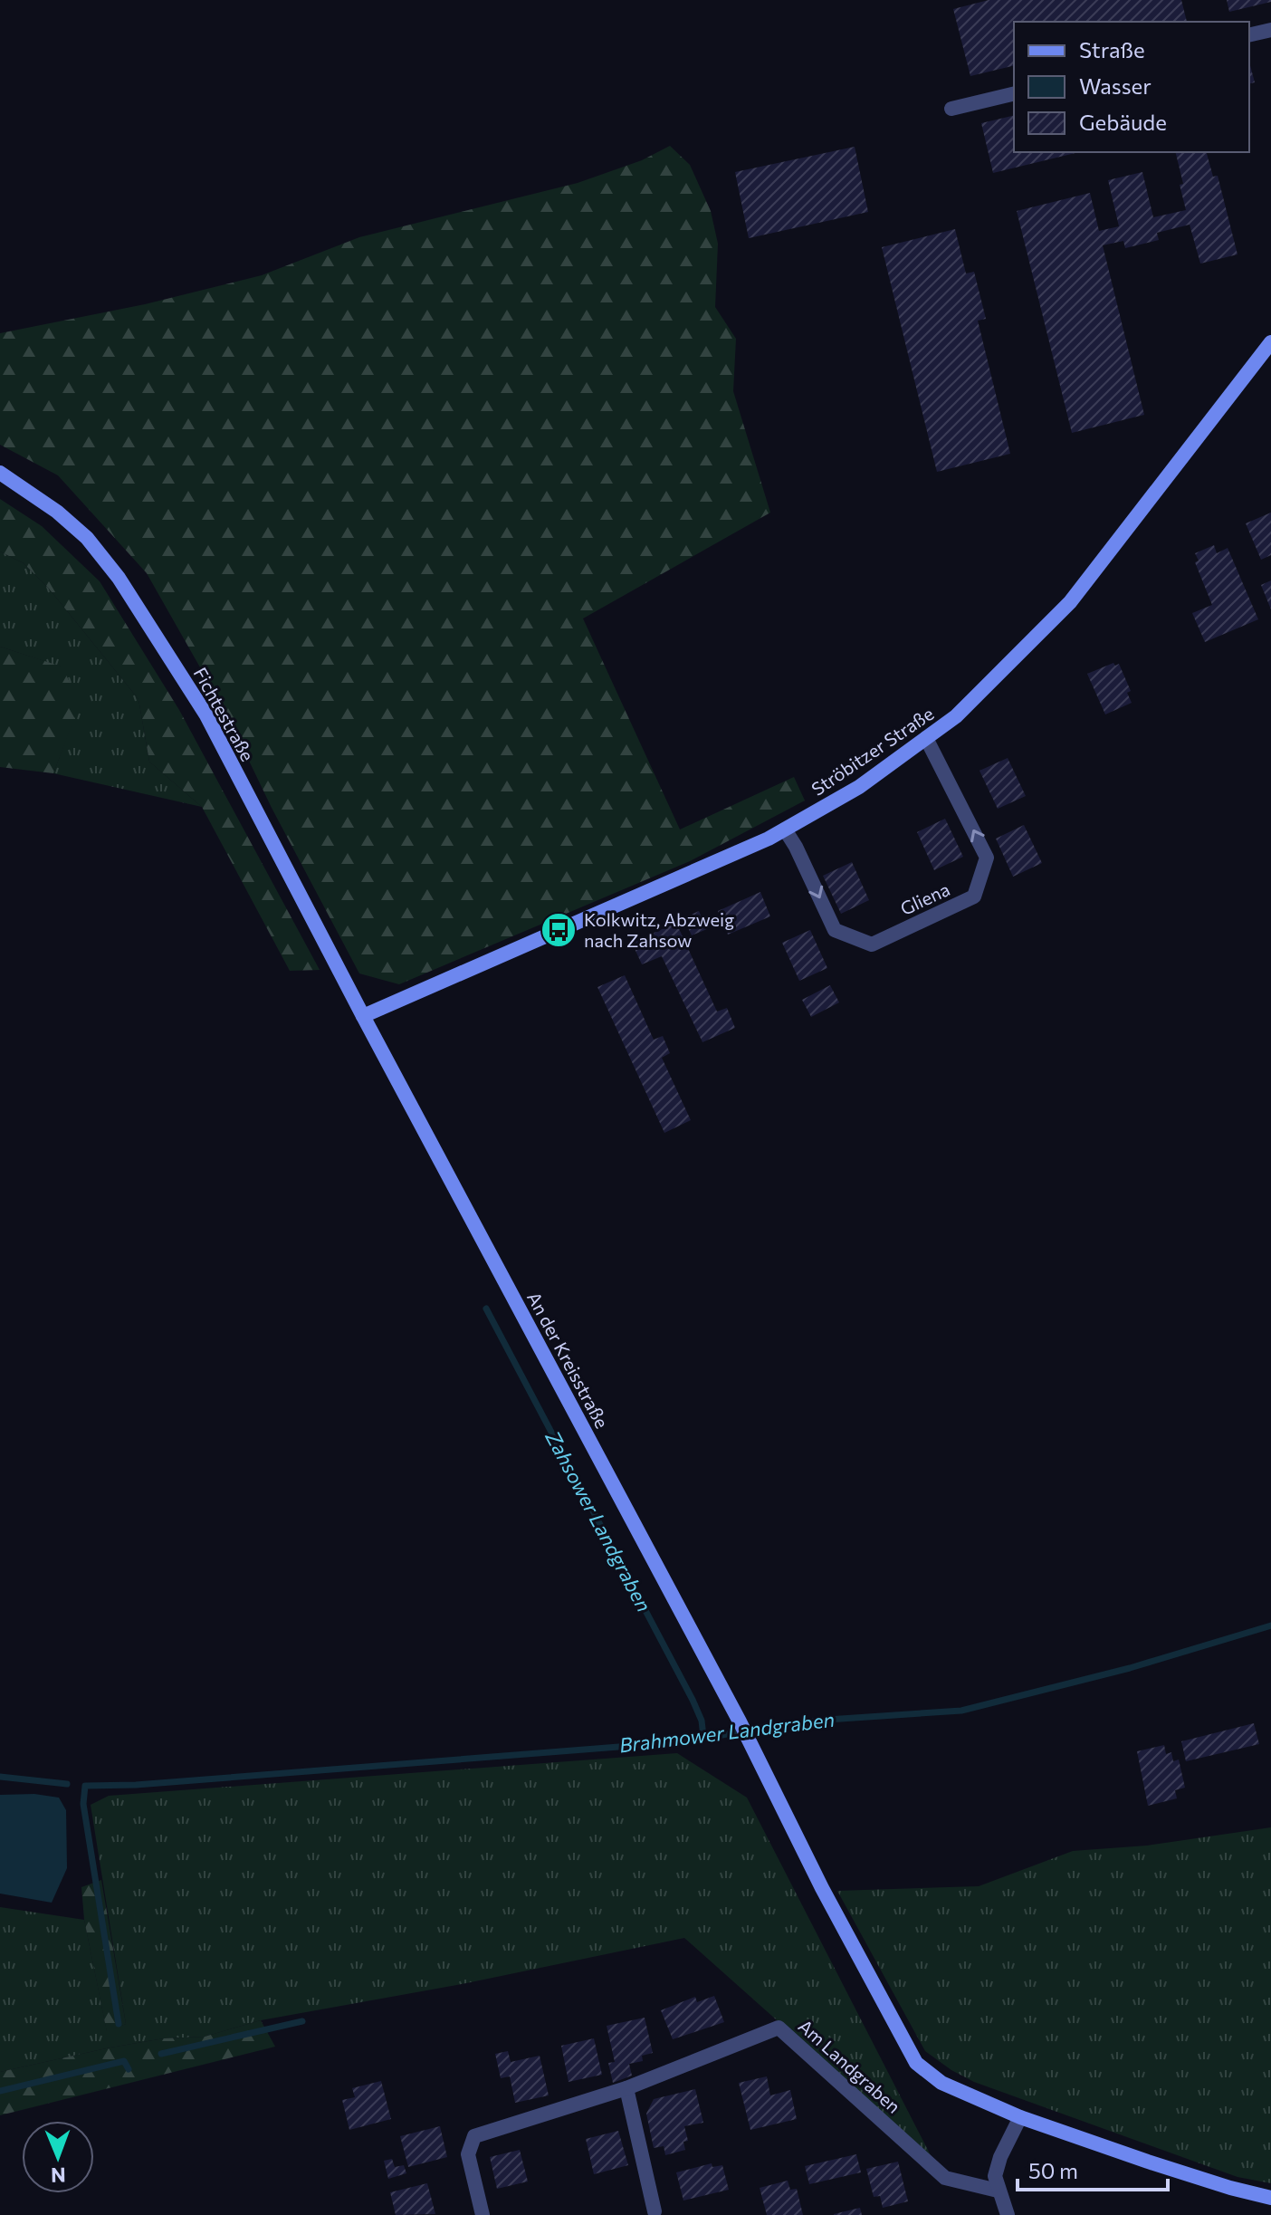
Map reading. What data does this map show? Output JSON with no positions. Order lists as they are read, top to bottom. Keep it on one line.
{"streets":{"street":["Fichtestraße","Ströbitzer Straße","Gliena","An der Kreisstraße","Am Landgraben"]},"crossings":[["Fichtestraße","Ströbitzer Straße"],["Fichtestraße","An der Kreisstraße"],["Ströbitzer Straße","Gliena"],["Ströbitzer Straße","An der Kreisstraße"]],"water":["Zahsower Landgraben","Brahmower Landgraben"],"places":{"bus stop":["Kolkwitz, Abzweig nach Zahsow"]},"legend":["Straße","Wasser","Gebäude"],"scale_bar":"50 m","north":"bottom"}
